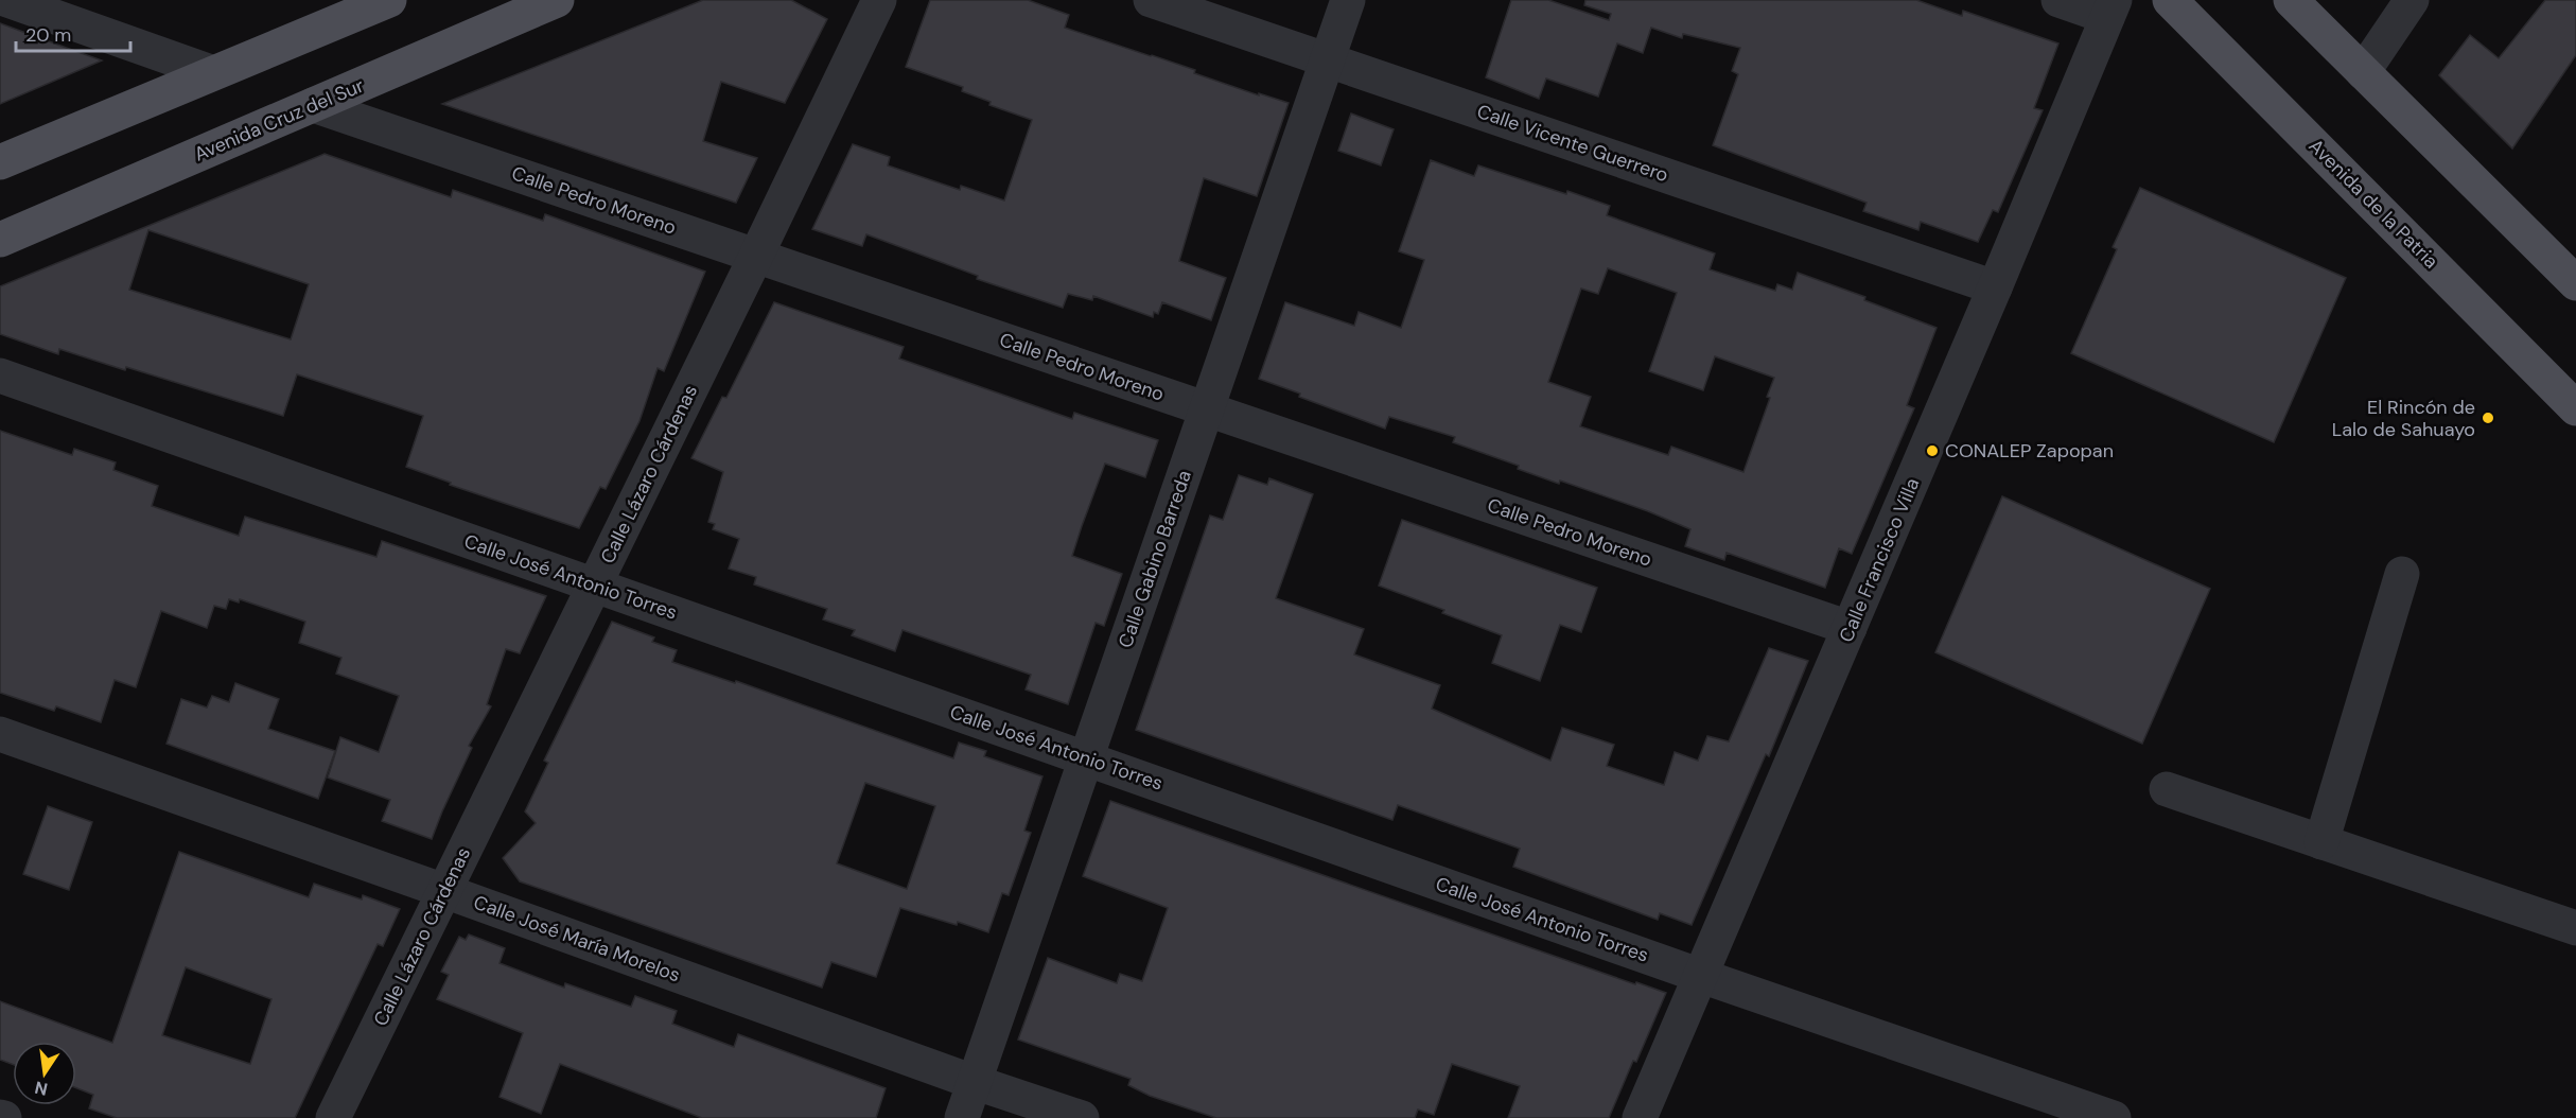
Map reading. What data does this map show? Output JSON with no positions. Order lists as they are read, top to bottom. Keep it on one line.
{"streets":{"main road":["Avenida Cruz del Sur","Avenida de la Patria"],"street":["Calle Vicente Guerrero","Calle Pedro Moreno","Calle Lázaro Cárdenas","Calle Gabino Barreda","Calle Francisco Villa","Calle José Antonio Torres","Calle José María Morelos"]},"crossings":[["Avenida Cruz del Sur","Calle Pedro Moreno"],["Calle Vicente Guerrero","Calle Gabino Barreda"],["Calle Vicente Guerrero","Calle Francisco Villa"],["Calle Pedro Moreno","Calle Lázaro Cárdenas"],["Calle Pedro Moreno","Calle Gabino Barreda"],["Calle Pedro Moreno","Calle Francisco Villa"],["Calle Lázaro Cárdenas","Calle José Antonio Torres"],["Calle Lázaro Cárdenas","Calle José María Morelos"],["Calle Gabino Barreda","Calle José Antonio Torres"],["Calle Gabino Barreda","Calle José María Morelos"],["Calle Francisco Villa","Calle José Antonio Torres"]],"places":["El Rincón de Lalo de Sahuayo","CONALEP Zapopan"],"scale_bar":"20 m","north":"bottom"}
